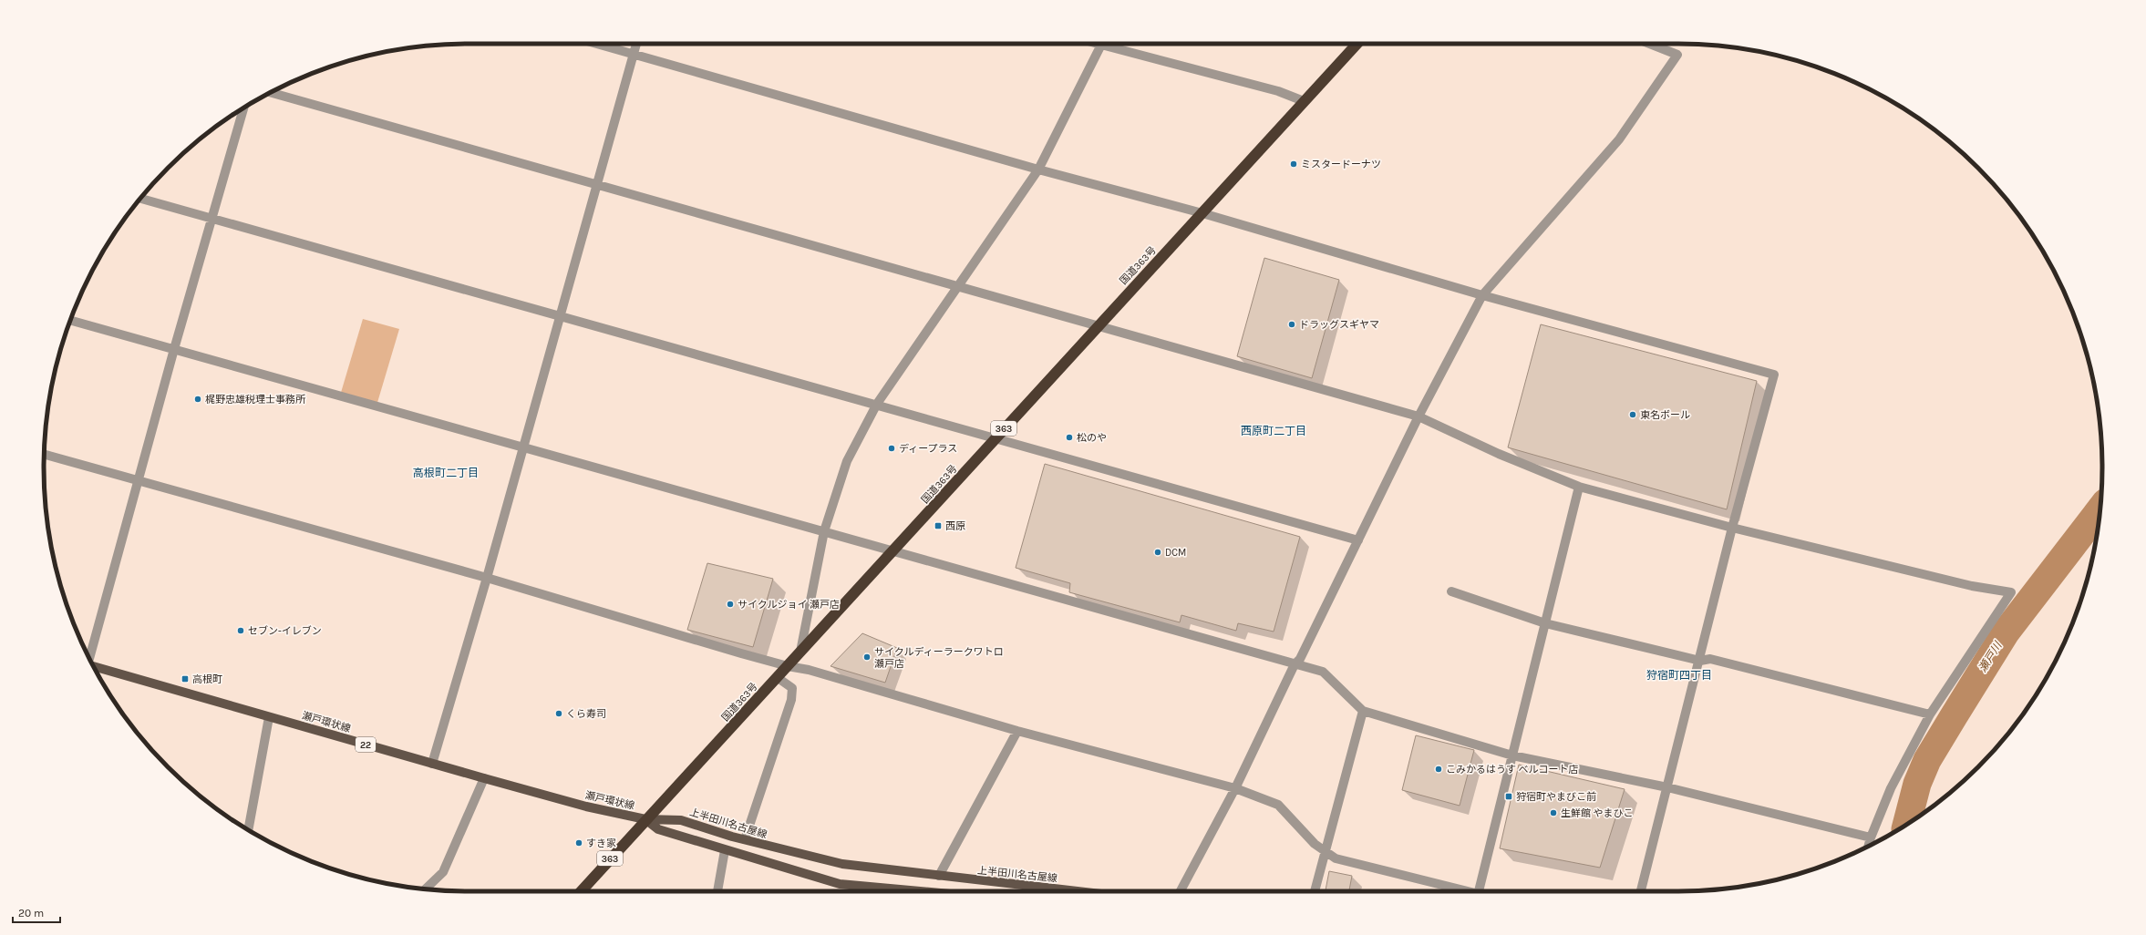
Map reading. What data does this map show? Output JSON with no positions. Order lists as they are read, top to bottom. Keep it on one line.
{"streets":{"highway":["国道363号","363"],"main road":["瀬戸環状線","22","上半田川名古屋線"]},"crossings":[["国道363号","瀬戸環状線"],["国道363号","上半田川名古屋線"],["瀬戸環状線","上半田川名古屋線"]],"districts":["西原町二丁目","高根町二丁目","狩宿町四丁目"],"water":["瀬戸川"],"places":{"other":["ミスタードーナツ","ドラッグスギヤマ","梶野忠雄税理士事務所","東名ボール","松のや","ディープラス","DCM","サイクルジョイ 瀬戸店","セブン-イレブン","サイクルディーラークワトロ 瀬戸店","くら寿司","こみかるはうす ベルコート店","生鮮館 やまひこ","すき家"],"transit":["西原","高根町","狩宿町やまびこ前"]},"scale_bar":"20 m"}
